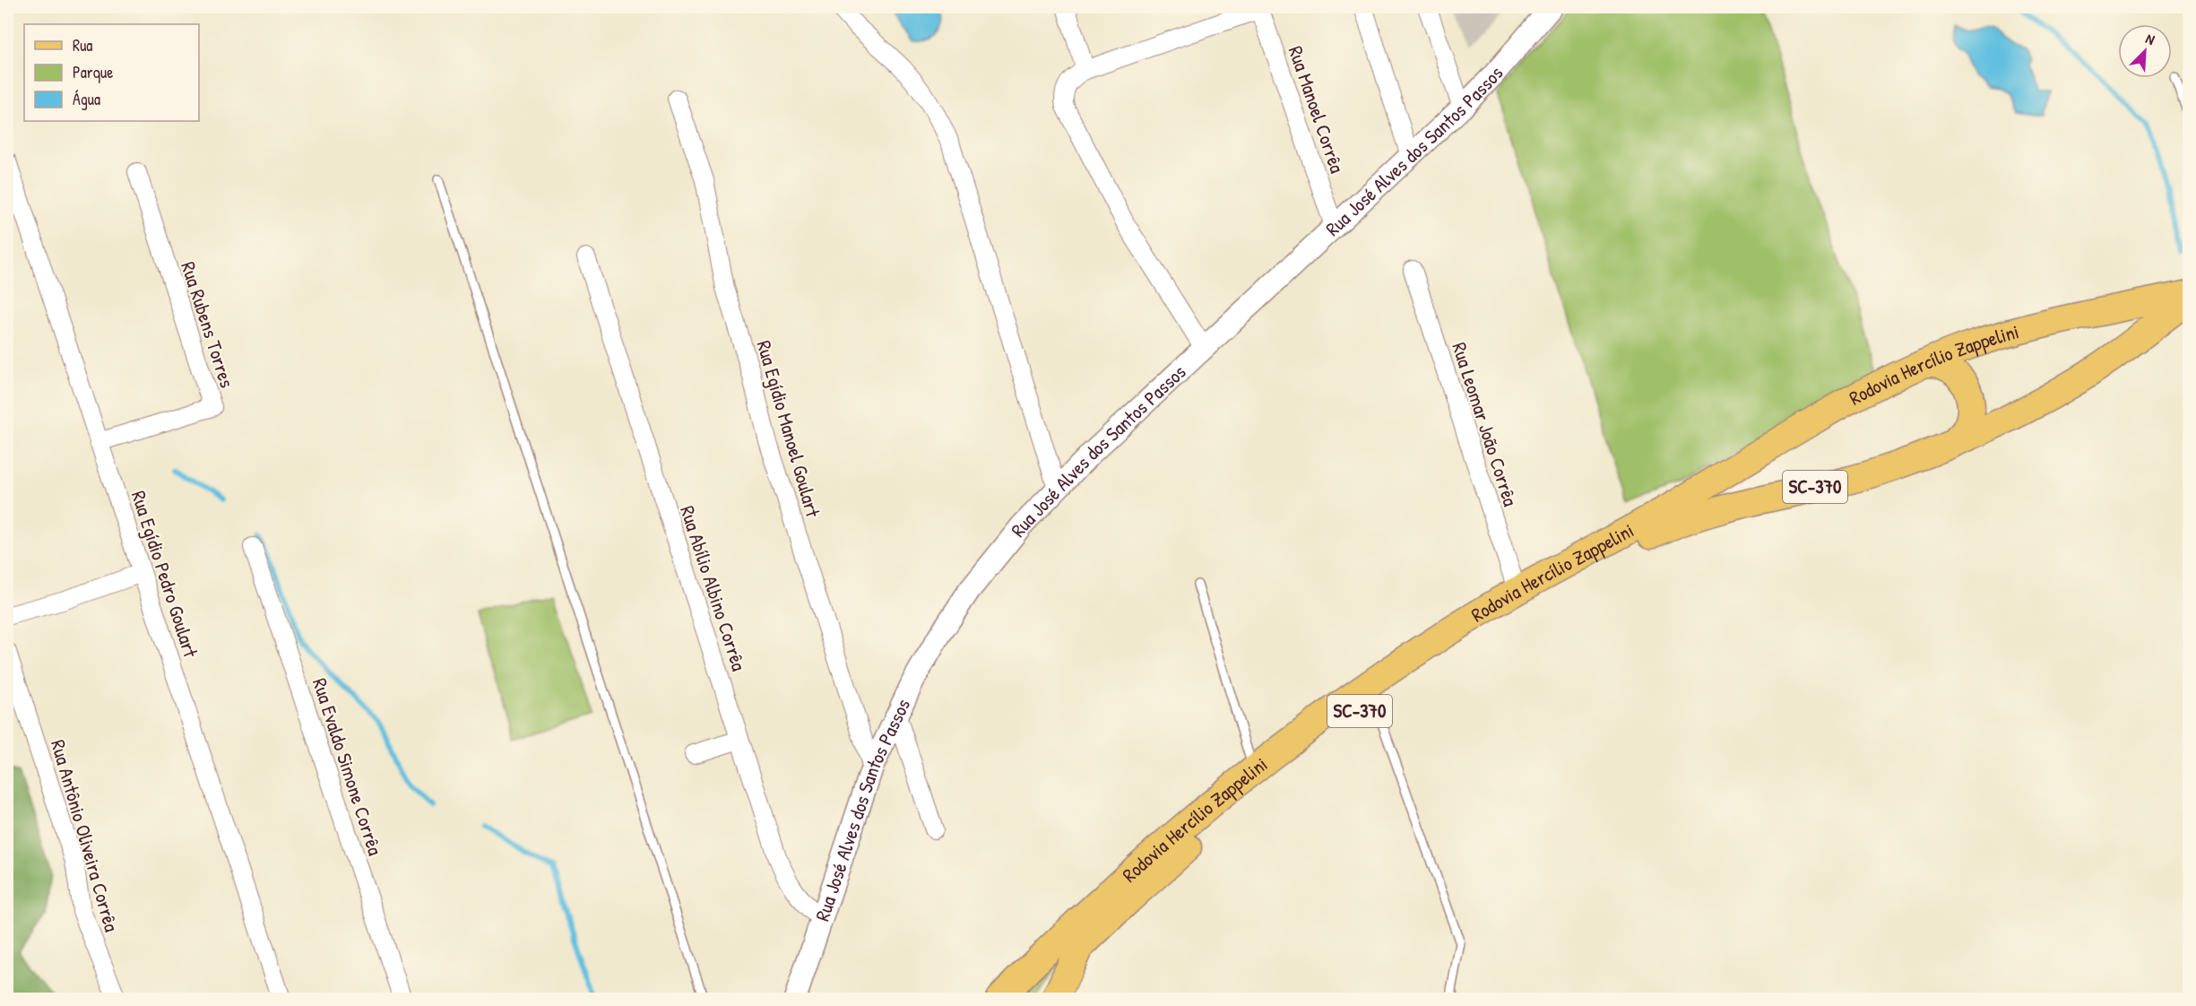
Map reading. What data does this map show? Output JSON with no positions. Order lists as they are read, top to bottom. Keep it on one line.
{"streets":{"main road":["Rodovia Hercílio Zappelini","SC-370"],"street":["Rua Manoel Corrêa","Rua José Alves dos Santos Passos","Rua Rubens Torres","Rua Leomar João Corrêa","Rua Egídio Manoel Goulart","Rua Egídio Pedro Goulart","Rua Abílio Albino Corrêa","Rua Evaldo Simone Corrêa","Rua Antônio Oliveira Corrêa"]},"crossings":[["Rua Manoel Corrêa","Rua José Alves dos Santos Passos"],["Rua José Alves dos Santos Passos","Rua Egídio Manoel Goulart"],["Rua José Alves dos Santos Passos","Rua Abílio Albino Corrêa"],["Rua Rubens Torres","Rua Egídio Pedro Goulart"],["Rodovia Hercílio Zappelini","Rua Leomar João Corrêa"],["Rodovia Hercílio Zappelini","SC-370"]],"legend":["Rua","Parque","Água"],"north":"top right"}
